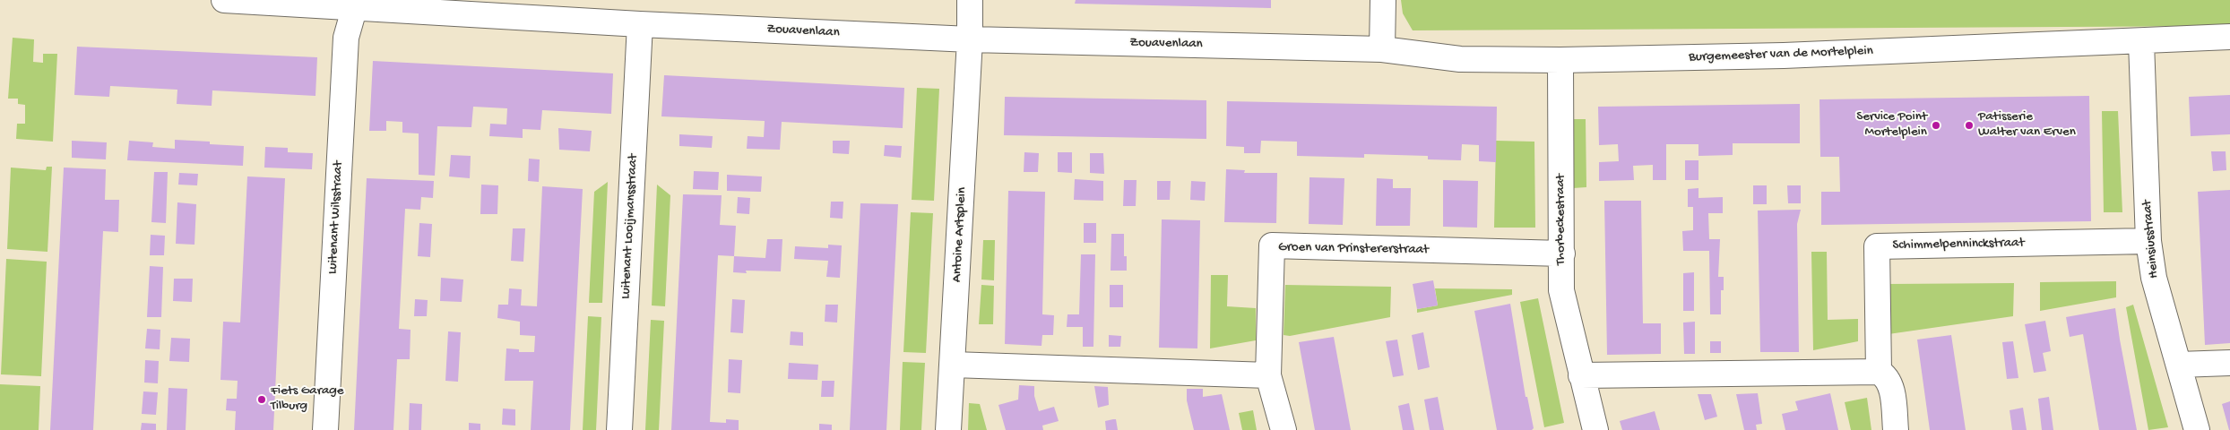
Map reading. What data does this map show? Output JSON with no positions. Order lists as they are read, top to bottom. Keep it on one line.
{"streets":{"street":["Zouavenlaan","Burgemeester van de Mortelplein","Luitenant Wilsstraat","Thorbeckestraat","Luitenant Looijmansstraat","Antoine Artsplein","Heinsiusstraat","Schimmelpenninckstraat","Groen van Prinstererstraat"]},"crossings":[["Zouavenlaan","Burgemeester van de Mortelplein"],["Zouavenlaan","Luitenant Wilsstraat"],["Zouavenlaan","Luitenant Looijmansstraat"],["Zouavenlaan","Antoine Artsplein"],["Burgemeester van de Mortelplein","Thorbeckestraat"],["Burgemeester van de Mortelplein","Heinsiusstraat"],["Thorbeckestraat","Groen van Prinstererstraat"],["Heinsiusstraat","Schimmelpenninckstraat"]],"places":["Service Point Mortelplein","Patisserie Walter van Erven","Fiets Garage Tilburg"]}
